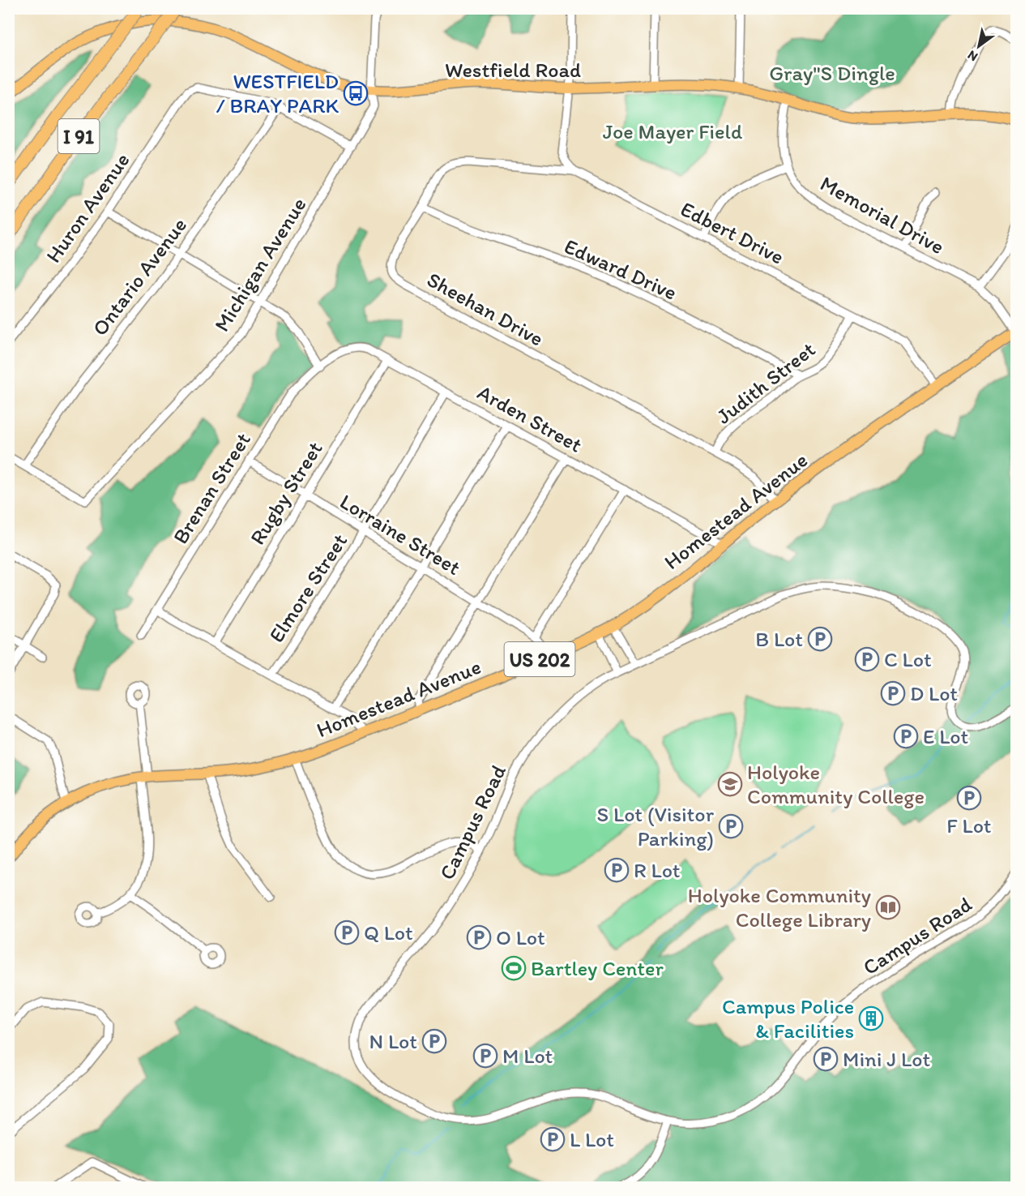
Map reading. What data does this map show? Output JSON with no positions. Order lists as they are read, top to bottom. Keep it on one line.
{"streets":{"highway":["I 91"],"main road":["Westfield Road","Homestead Avenue","US 202"],"street":["Huron Avenue","Memorial Drive","Edbert Drive","Michigan Avenue","Edward Drive","Ontario Avenue","Sheehan Drive","Judith Street","Arden Street","Brenan Street","Rugby Street","Lorraine Street","Elmore Street","Campus Road"]},"crossings":[["Westfield Road","Memorial Drive"],["Westfield Road","Michigan Avenue"],["Huron Avenue","Ontario Avenue"],["Memorial Drive","Homestead Avenue"],["Edbert Drive","Sheehan Drive"],["Edbert Drive","Judith Street"],["Edbert Drive","Homestead Avenue"],["Michigan Avenue","Ontario Avenue"],["Edward Drive","Sheehan Drive"],["Edward Drive","Judith Street"],["Sheehan Drive","Judith Street"],["Sheehan Drive","Homestead Avenue"],["Arden Street","Brenan Street"],["Arden Street","Rugby Street"],["Arden Street","Homestead Avenue"],["Arden Street","Elmore Street"],["Brenan Street","Lorraine Street"],["Rugby Street","Lorraine Street"],["Lorraine Street","Elmore Street"]],"parks":["Gray\"S Dingle","Joe Mayer Field"],"places":{"bus stop":["WESTFIELD / BRAY PARK"],"parking":["B Lot","C Lot","D Lot","E Lot","F Lot","S Lot (Visitor Parking)","R Lot","Q Lot","O Lot","N Lot","M Lot","Mini J Lot","L Lot"],"school or university":["Holyoke Community College"],"library":["Holyoke Community College Library"],"sports":["Bartley Center"],"building":["Campus Police & Facilities"]},"north":"bottom left"}
